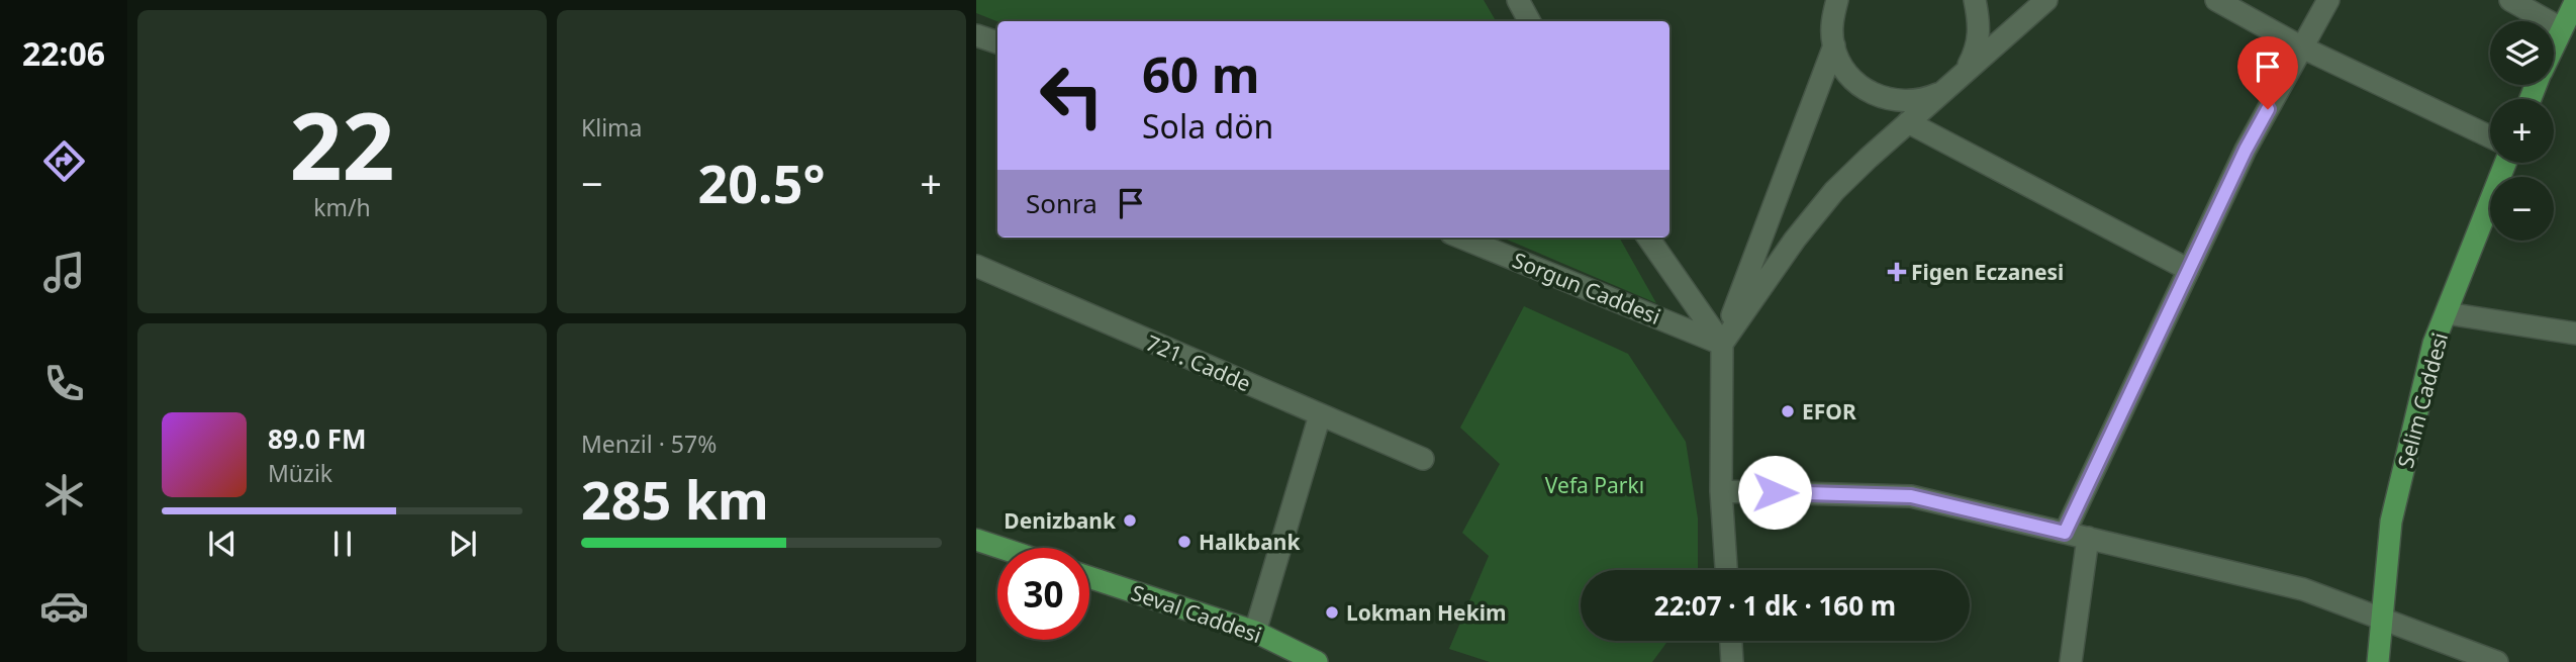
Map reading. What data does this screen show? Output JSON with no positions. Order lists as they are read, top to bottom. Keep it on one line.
{"streets":{"main road":["Selim Caddesi","Seval Caddesi"],"street":["Sorgun Caddesi","721. Cadde"]},"parks":["Vefa Parkı"],"places":{"health":["Figen Eczanesi"],"other":["EFOR","Denizbank","Halkbank","Lokman Hekim"]},"page":{"tabs":"22:06","tile":[["22","km/h"],"Klima",["Menzil · 57%","285 km"]],"map_buttons":["+","−"],"turn":["60 m","Sola dön"],"heat":["−","20.5°","+"],"then":"Sonra","song":["89.0 FM","Müzik"],"limit":"30","trip":"22:07 · 1 dk · 160 m"}}
